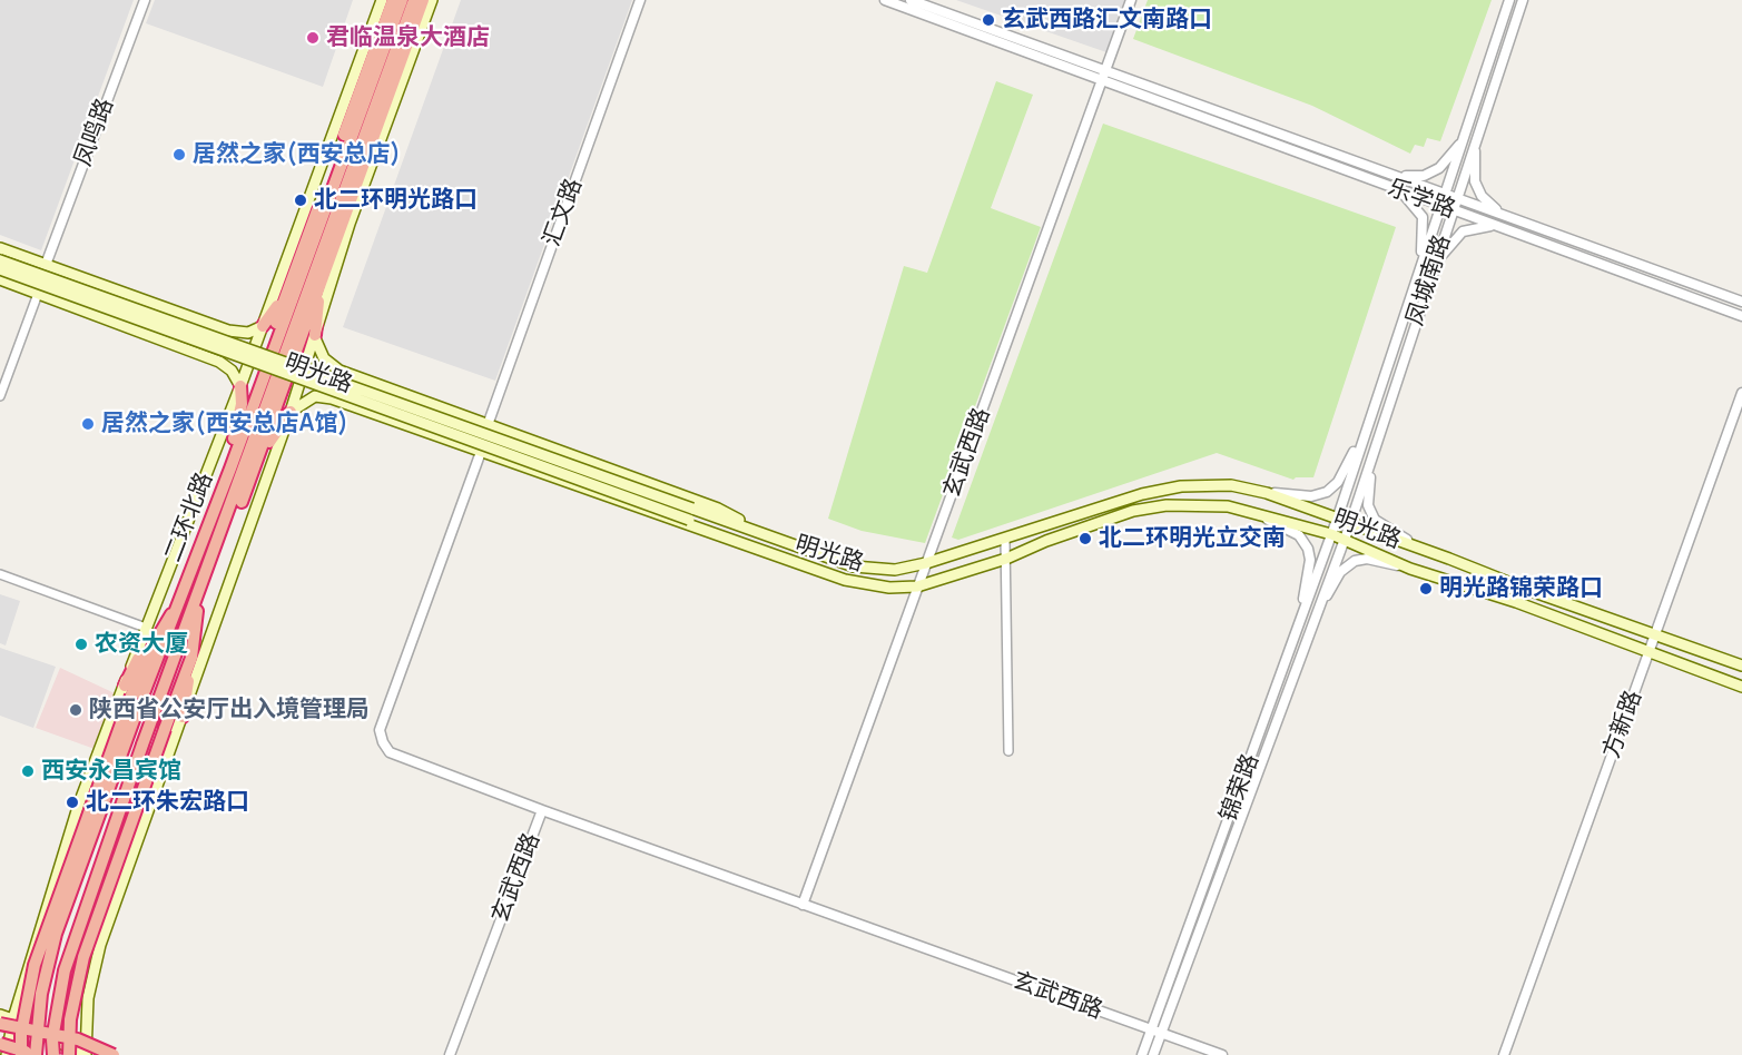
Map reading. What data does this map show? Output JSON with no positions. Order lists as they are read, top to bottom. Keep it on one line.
{"streets":{"highway":["二环北路"],"main road":["明光路"],"street":["凤鸣路","乐学路","汇文路","凤城南路","玄武西路","方新路","锦荣路"]},"crossings":[["乐学路","凤城南路"],["乐学路","玄武西路"],["凤城南路","明光路"],["凤城南路","锦荣路"],["明光路","玄武西路"],["明光路","方新路"],["明光路","锦荣路"],["玄武西路","锦荣路"]],"places":["玄武西路汇文南路口","君临温泉大酒店","居然之家(西安总店)","北二环明光路口","居然之家(西安总店A馆)","北二环明光立交南","明光路锦荣路口","农资大厦","陕西省公安厅出入境管理局","西安永昌宾馆","北二环朱宏路口"]}
